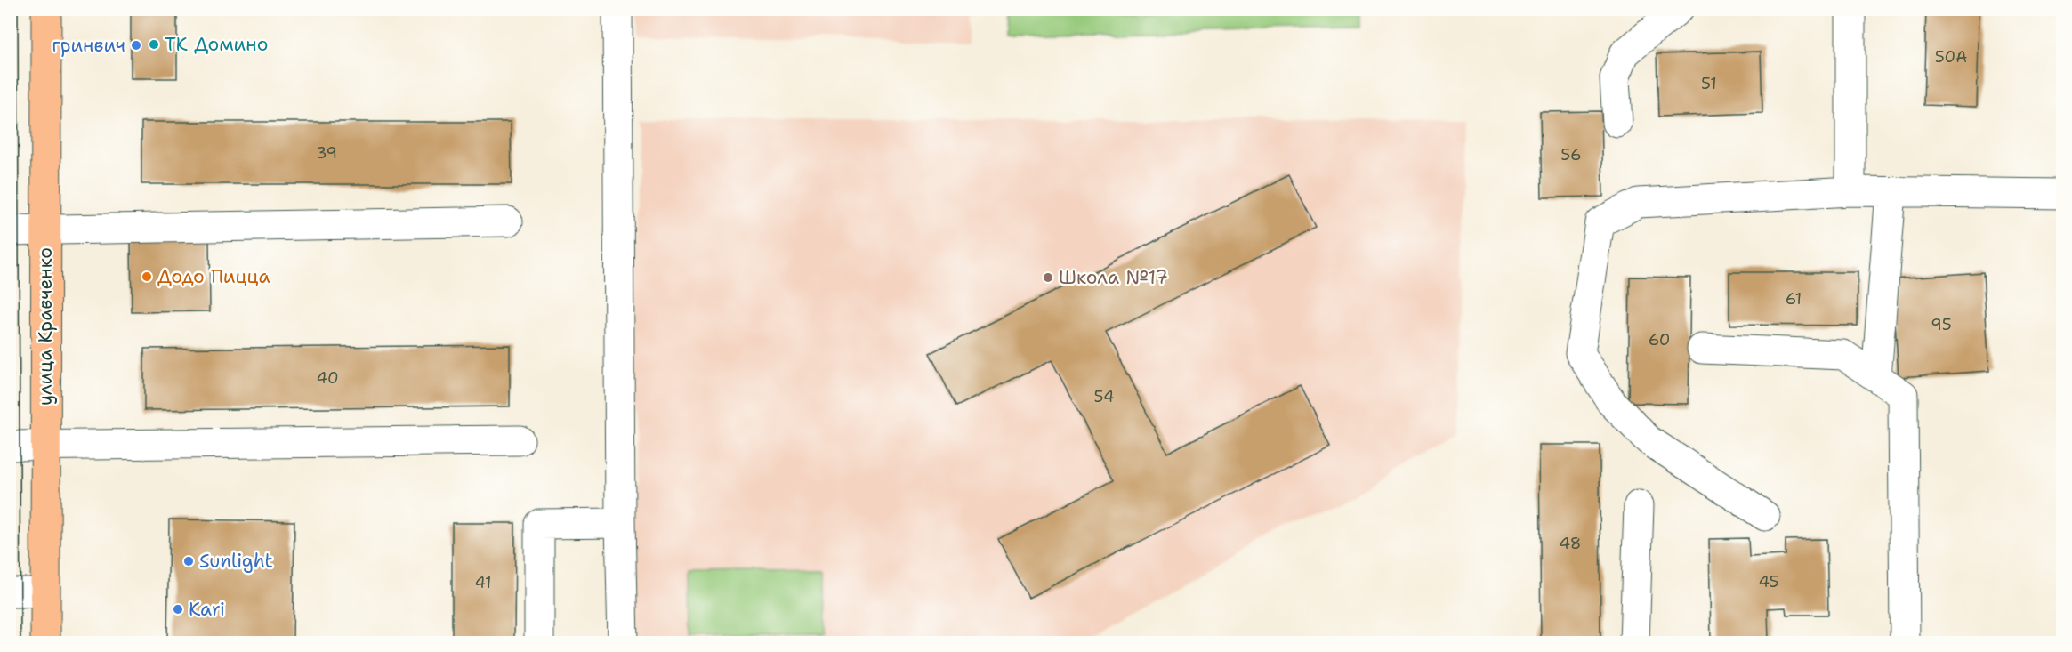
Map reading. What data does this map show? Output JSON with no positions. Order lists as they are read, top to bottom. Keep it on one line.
{"streets":{"main road":["улица Кравченко"]},"places":["ТК Домино","гринвич","Додо Пицца","Школа №17","Sunlight","Kari"],"house_numbers":["50А","51","39","56","61","95","60","40","54","48","45","41"]}
